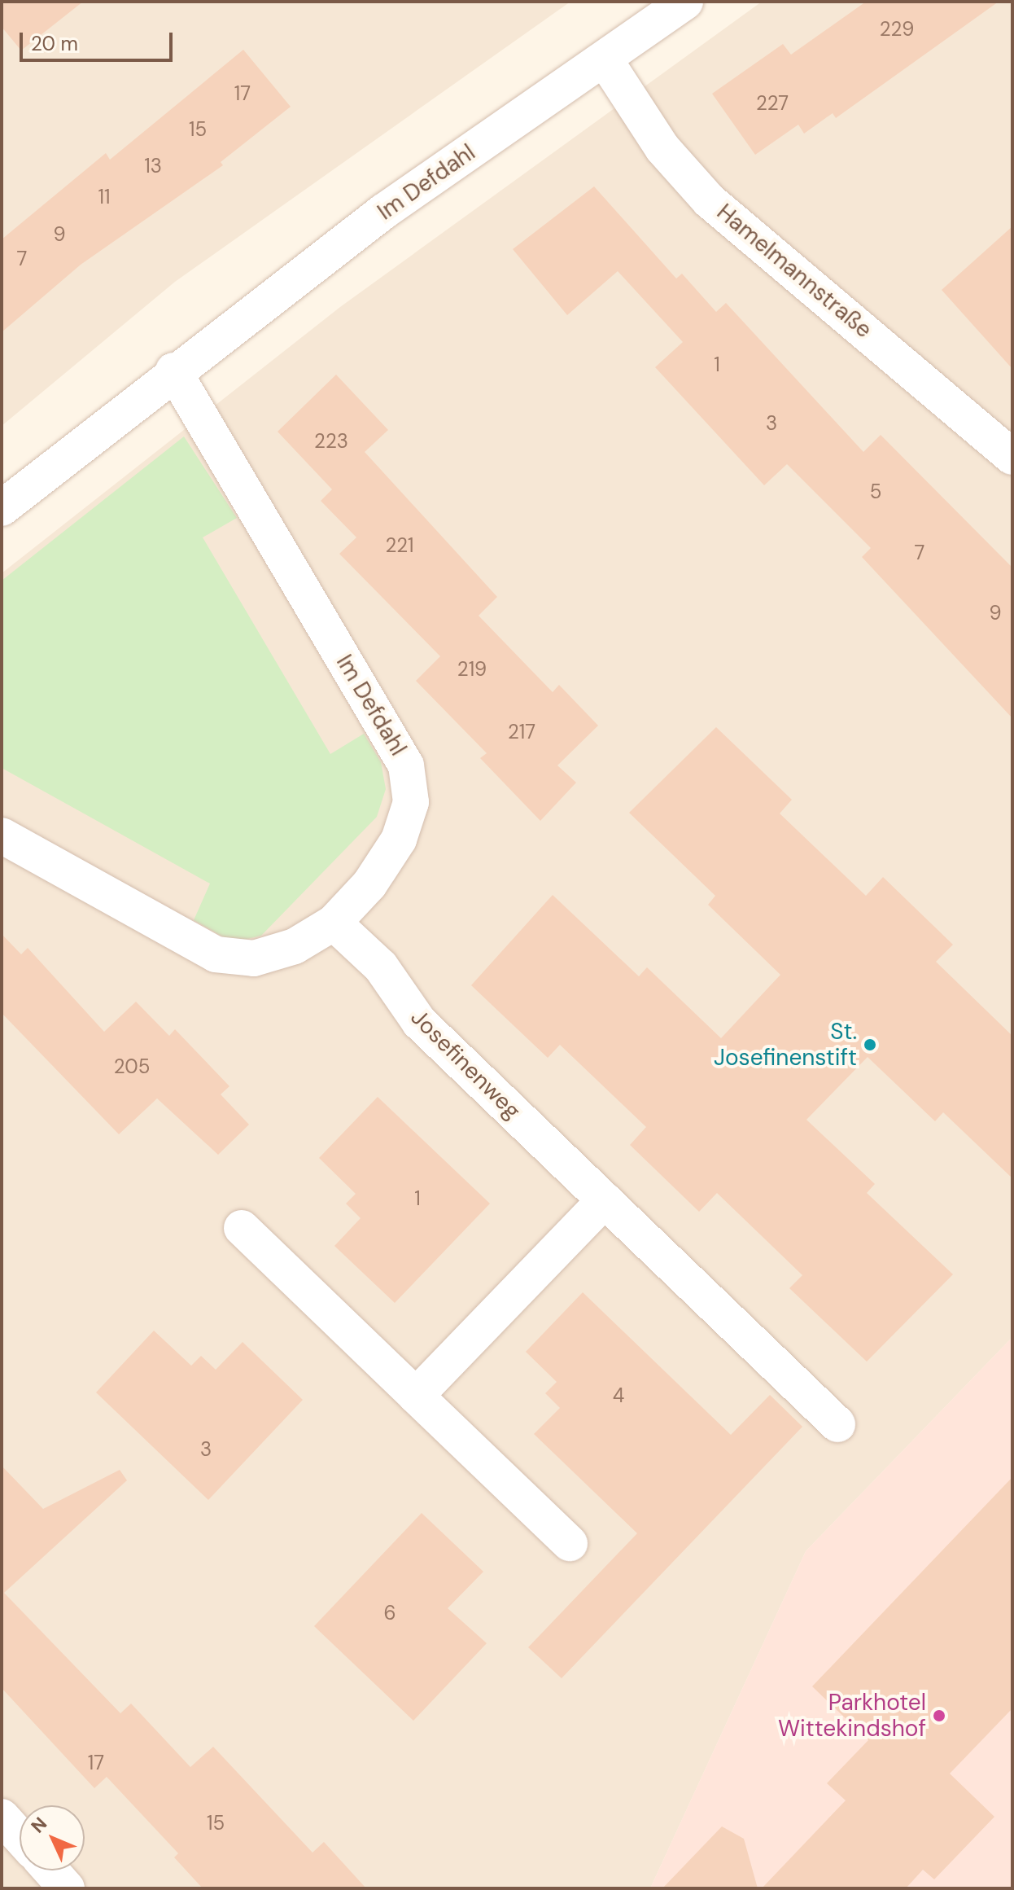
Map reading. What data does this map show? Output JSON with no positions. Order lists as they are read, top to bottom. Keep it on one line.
{"streets":{"street":["Im Defdahl","Hamelmannstraße","Josefinenweg"]},"crossings":[["Im Defdahl","Hamelmannstraße"],["Im Defdahl","Josefinenweg"]],"places":["St. Josefinenstift","Parkhotel Wittekindshof"],"house_numbers":["229","17","227","15","13","11","9","7","1","3","223","5","221","7","9","219","217","205","1","4","3","6","17","15"],"scale_bar":"20 m","north":"top left"}
